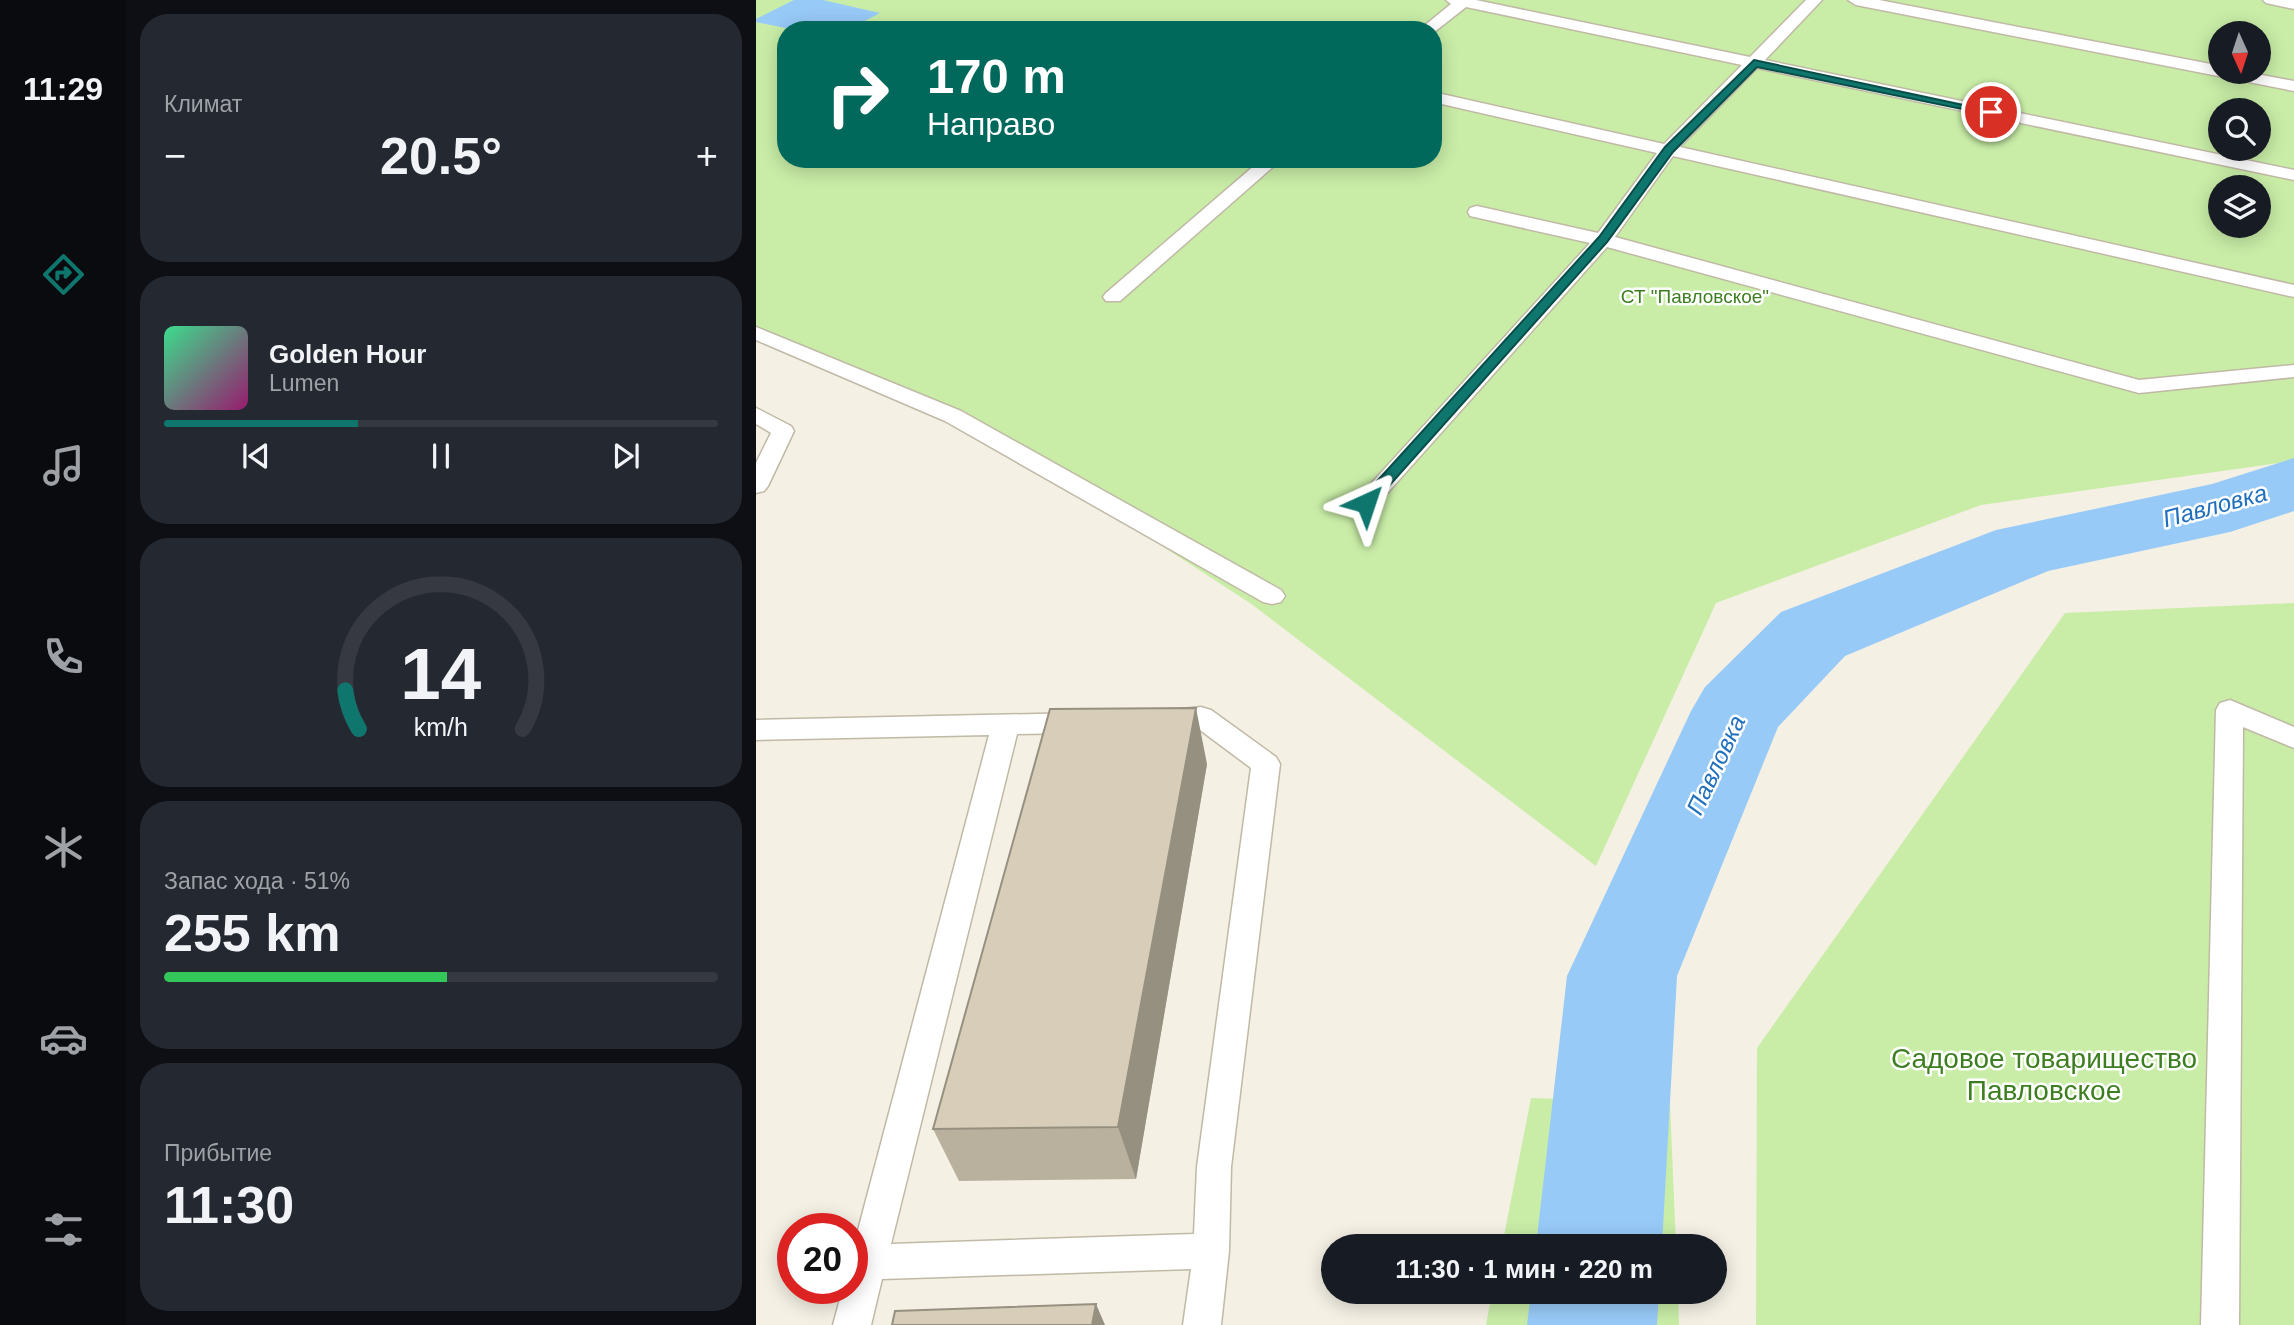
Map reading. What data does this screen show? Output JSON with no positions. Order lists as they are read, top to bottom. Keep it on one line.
{"water":["Павловка"],"parks":["СТ \"Павловское\"","Садовое товарищество Павловское"],"north":"bottom","page":{"tabs":"11:29","tile":["Климат",["Запас хода · 51%","255 km"],["Прибытие","11:30"]],"turn":["170 m","Направо"],"heat":["−","20.5°","+"],"song":["Golden Hour","Lumen"],"limit":"20","trip":"11:30 · 1 мин · 220 m","gauge":["14","km/h"]}}
